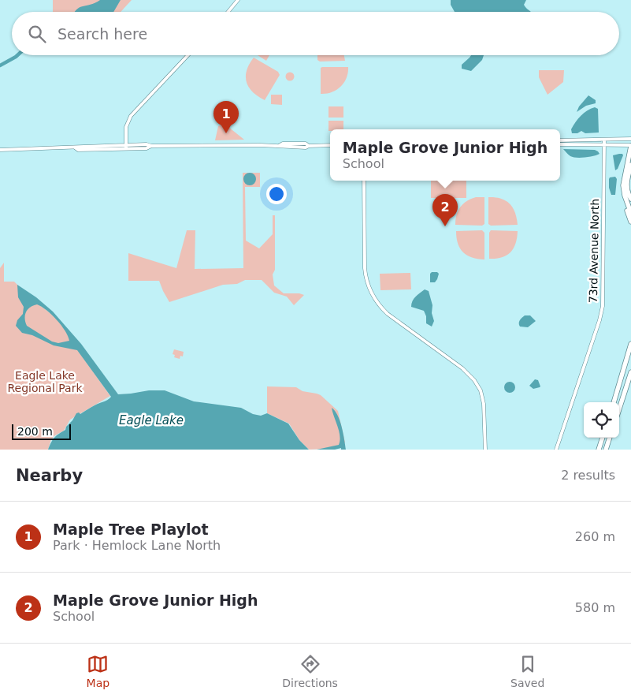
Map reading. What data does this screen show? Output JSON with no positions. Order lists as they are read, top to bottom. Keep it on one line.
{"streets":{"street":["73rd Avenue North"]},"water":["Eagle Lake"],"parks":["Eagle Lake Regional Park"],"scale_bar":"200 m","page":{"search":"Search here","pins":["1","2"],"popup":["Maple Grove Junior High","School"],"scale":"200 m","heading":["Nearby","2 results"],"list":[{"mark":"1","name":"Maple Tree Playlot","note":"Park · Hemlock Lane North","value":"260 m"},{"mark":"2","name":"Maple Grove Junior High","note":"School","value":"580 m"}],"nav":["Map","Directions","Saved"]}}
